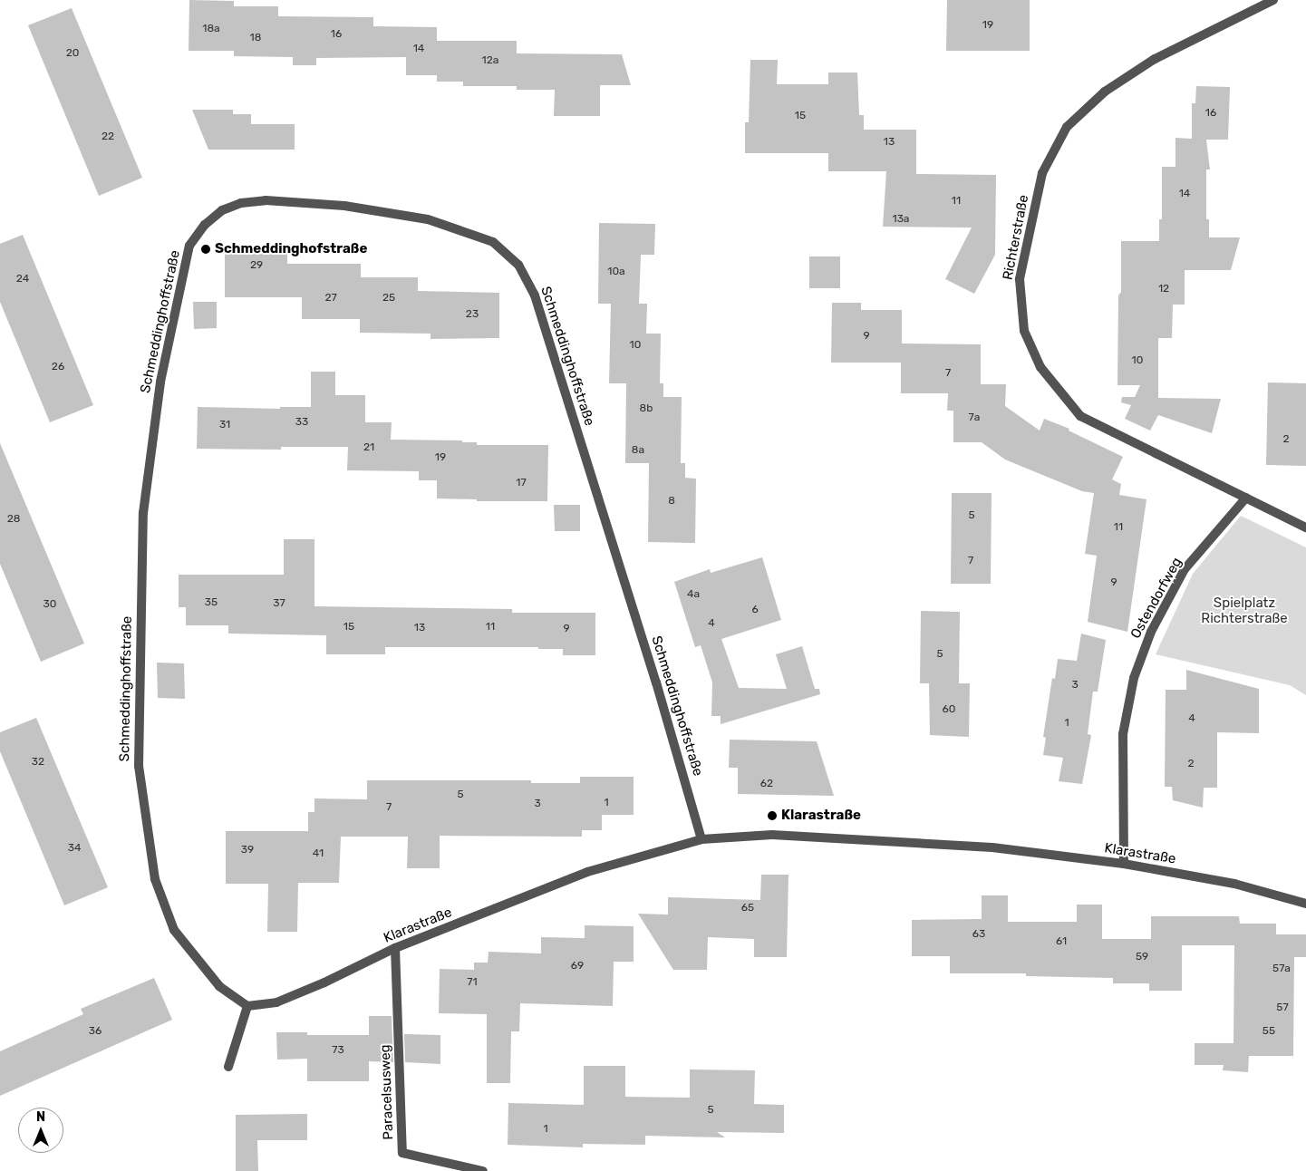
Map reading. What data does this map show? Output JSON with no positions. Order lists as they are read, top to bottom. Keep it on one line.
{"streets":{"street":["Richterstraße","Schmeddinghoffstraße","Ostendorfweg","Klarastraße","Paracelsusweg"]},"crossings":[["Richterstraße","Ostendorfweg"],["Schmeddinghoffstraße","Klarastraße"],["Ostendorfweg","Klarastraße"],["Klarastraße","Paracelsusweg"]],"parks":["Spielplatz Richterstraße"],"places":["Schmeddinghofstraße","Klarastraße"],"house_numbers":["19","18a","16","18","14","20","12a","16","15","22","13","14","11","13a","29","10a","24","12","27","25","23","9","10","10","26","7","8b","7a","33","31","2","21","8a","19","17","8","5","28","11","7","9","4a","35","37","30","6","4","15","11","13","9","5","3","60","4","1","32","2","62","5","1","3","7","34","39","41","65","63","61","59","69","57a","71","57","36","55","73","5","1"],"north":"top"}
